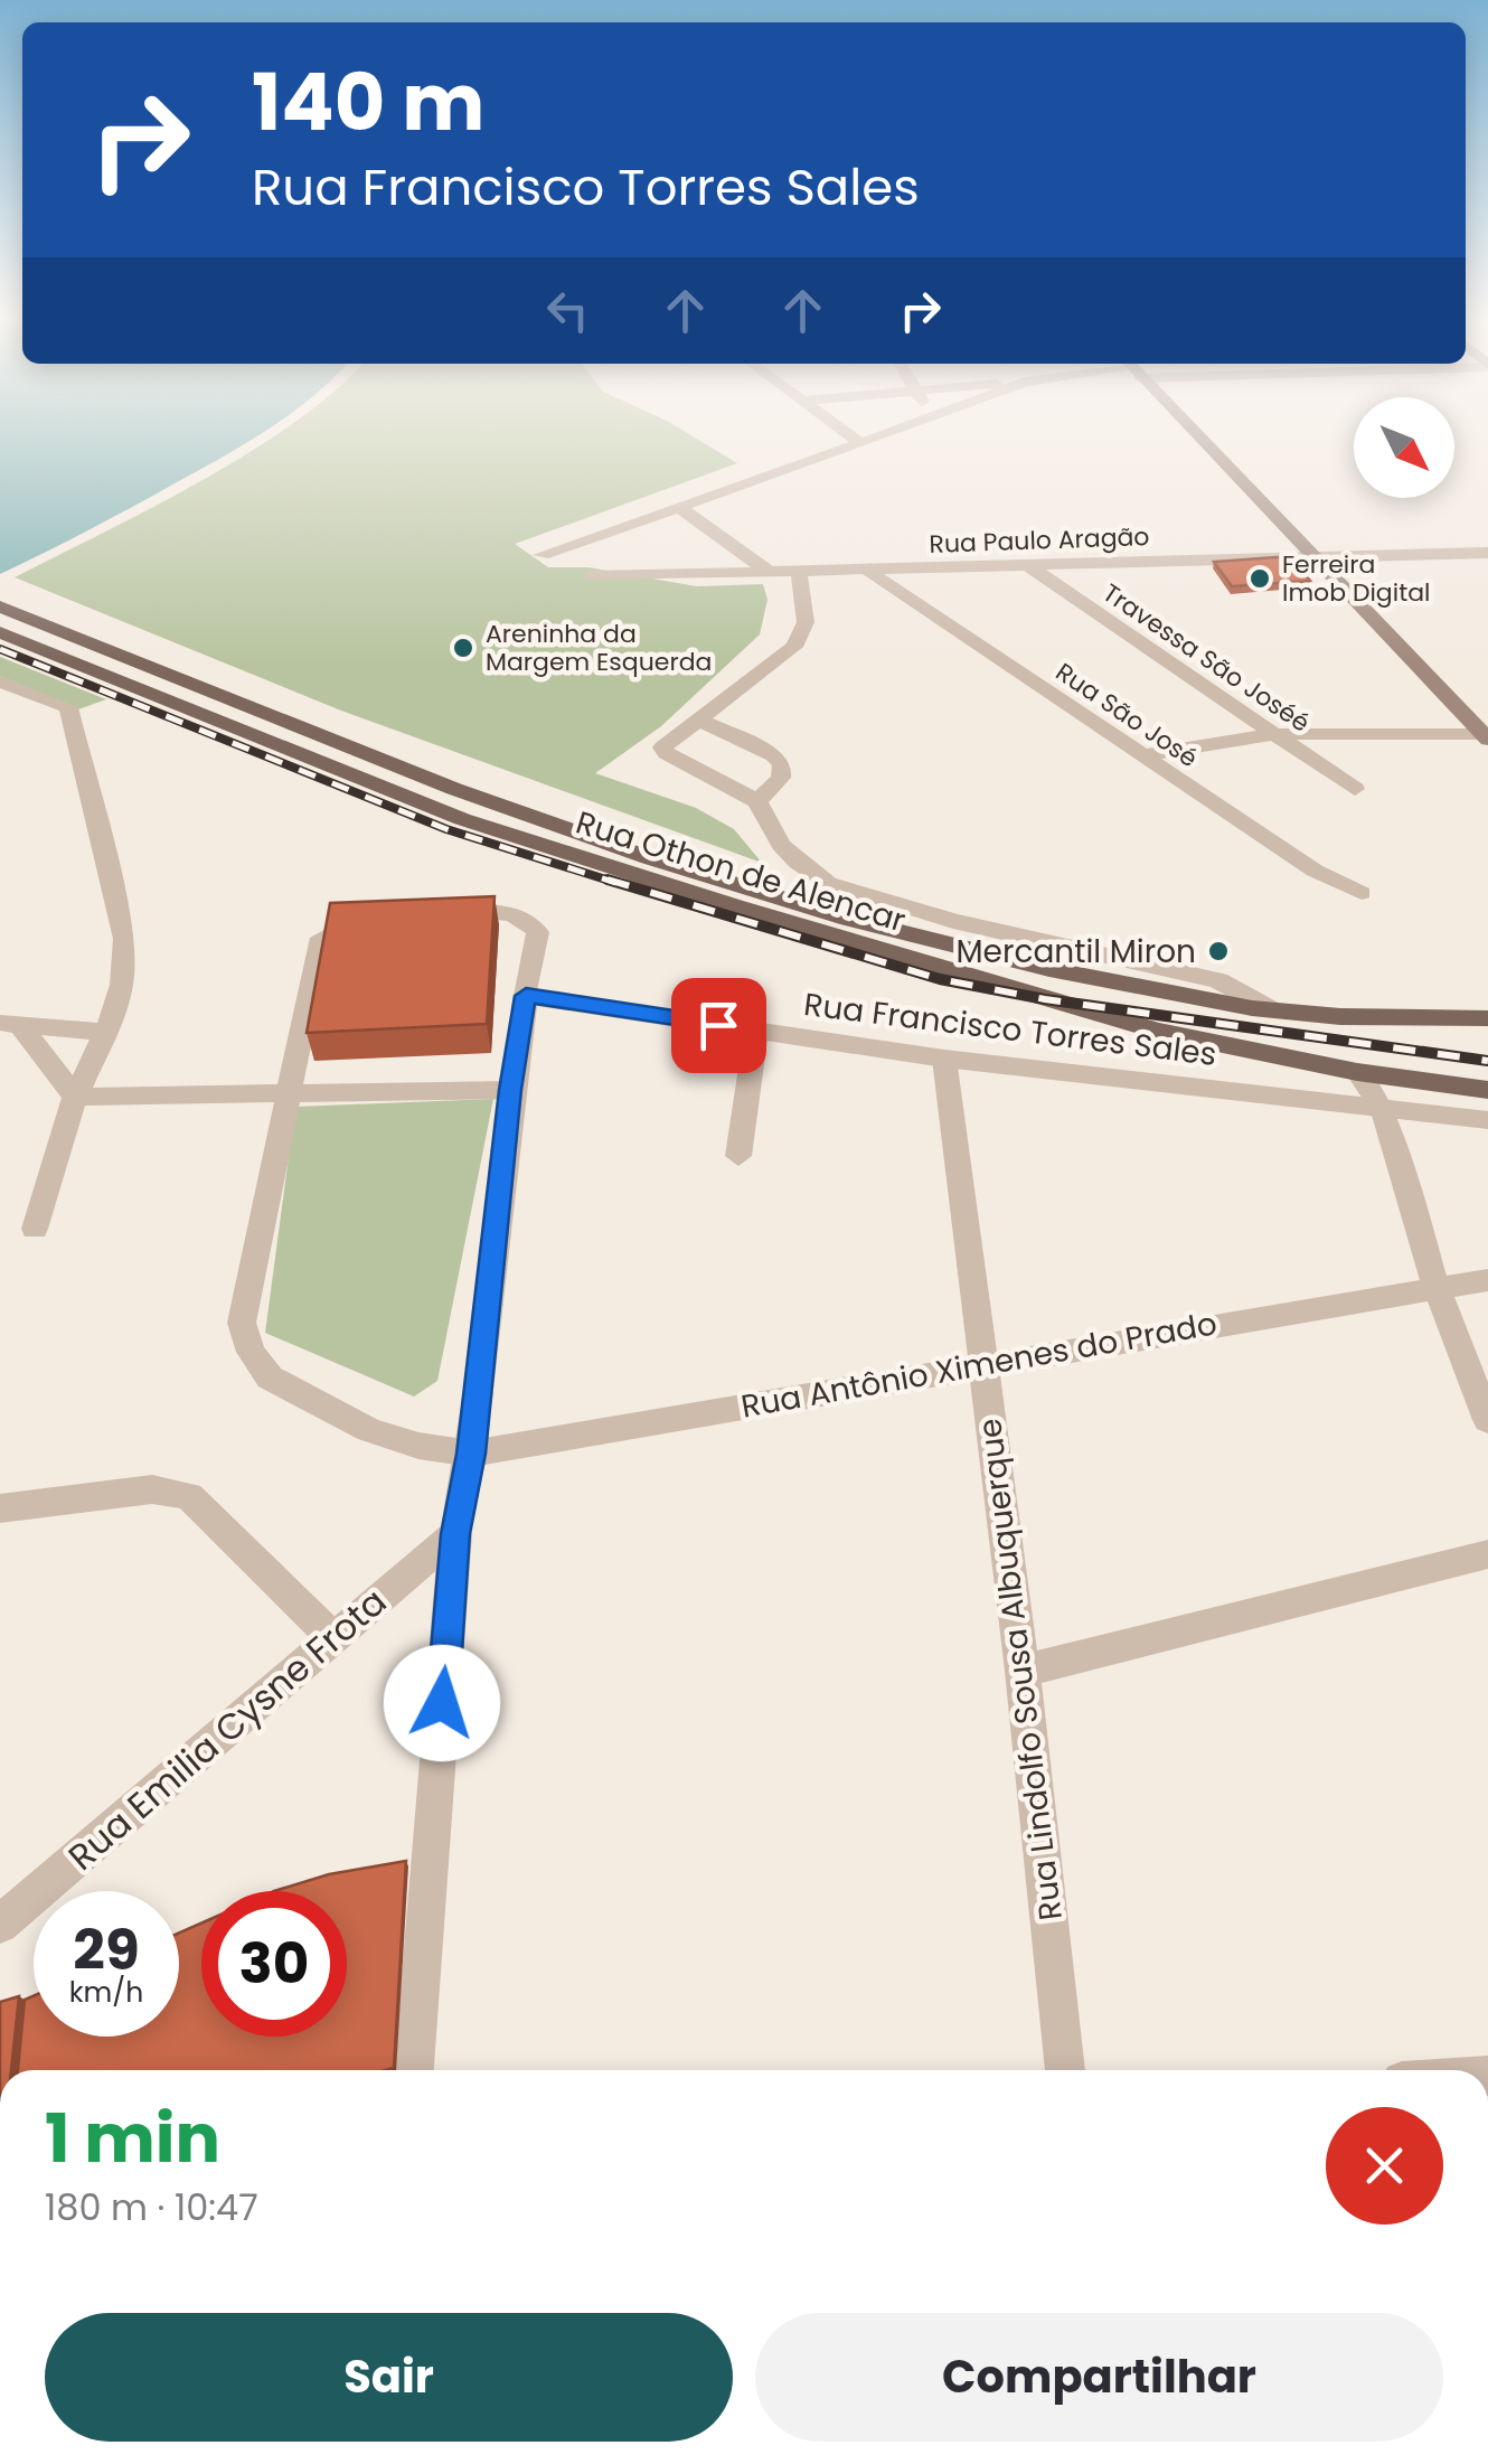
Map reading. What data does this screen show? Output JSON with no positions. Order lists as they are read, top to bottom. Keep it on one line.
{"streets":{"main road":["Rua Othon de Alencar"],"street":["Rua Paulo Aragão","Travessa São Joséé","Rua São José","Rua Francisco Torres Sales","Rua Antônio Ximenes do Prado","Rua Lindolfo Sousa Albuquerque","Rua Emilia Cysne Frota"]},"crossings":[["Rua Paulo Aragão","Travessa São Joséé"],["Rua Paulo Aragão","Rua São José"],["Rua Francisco Torres Sales","Rua Lindolfo Sousa Albuquerque"],["Rua Antônio Ximenes do Prado","Rua Lindolfo Sousa Albuquerque"]],"places":["Ferreira Imob Digital","Areninha da Margem Esquerda","Mercantil Miron"],"north":"bottom right","page":{"turn":["140 m","Rua Francisco Torres Sales"],"speed":"29 km/h","limit":"30","heading":["1 min","180 m · 10:47"],"buttons":["Sair","Compartilhar"]}}
